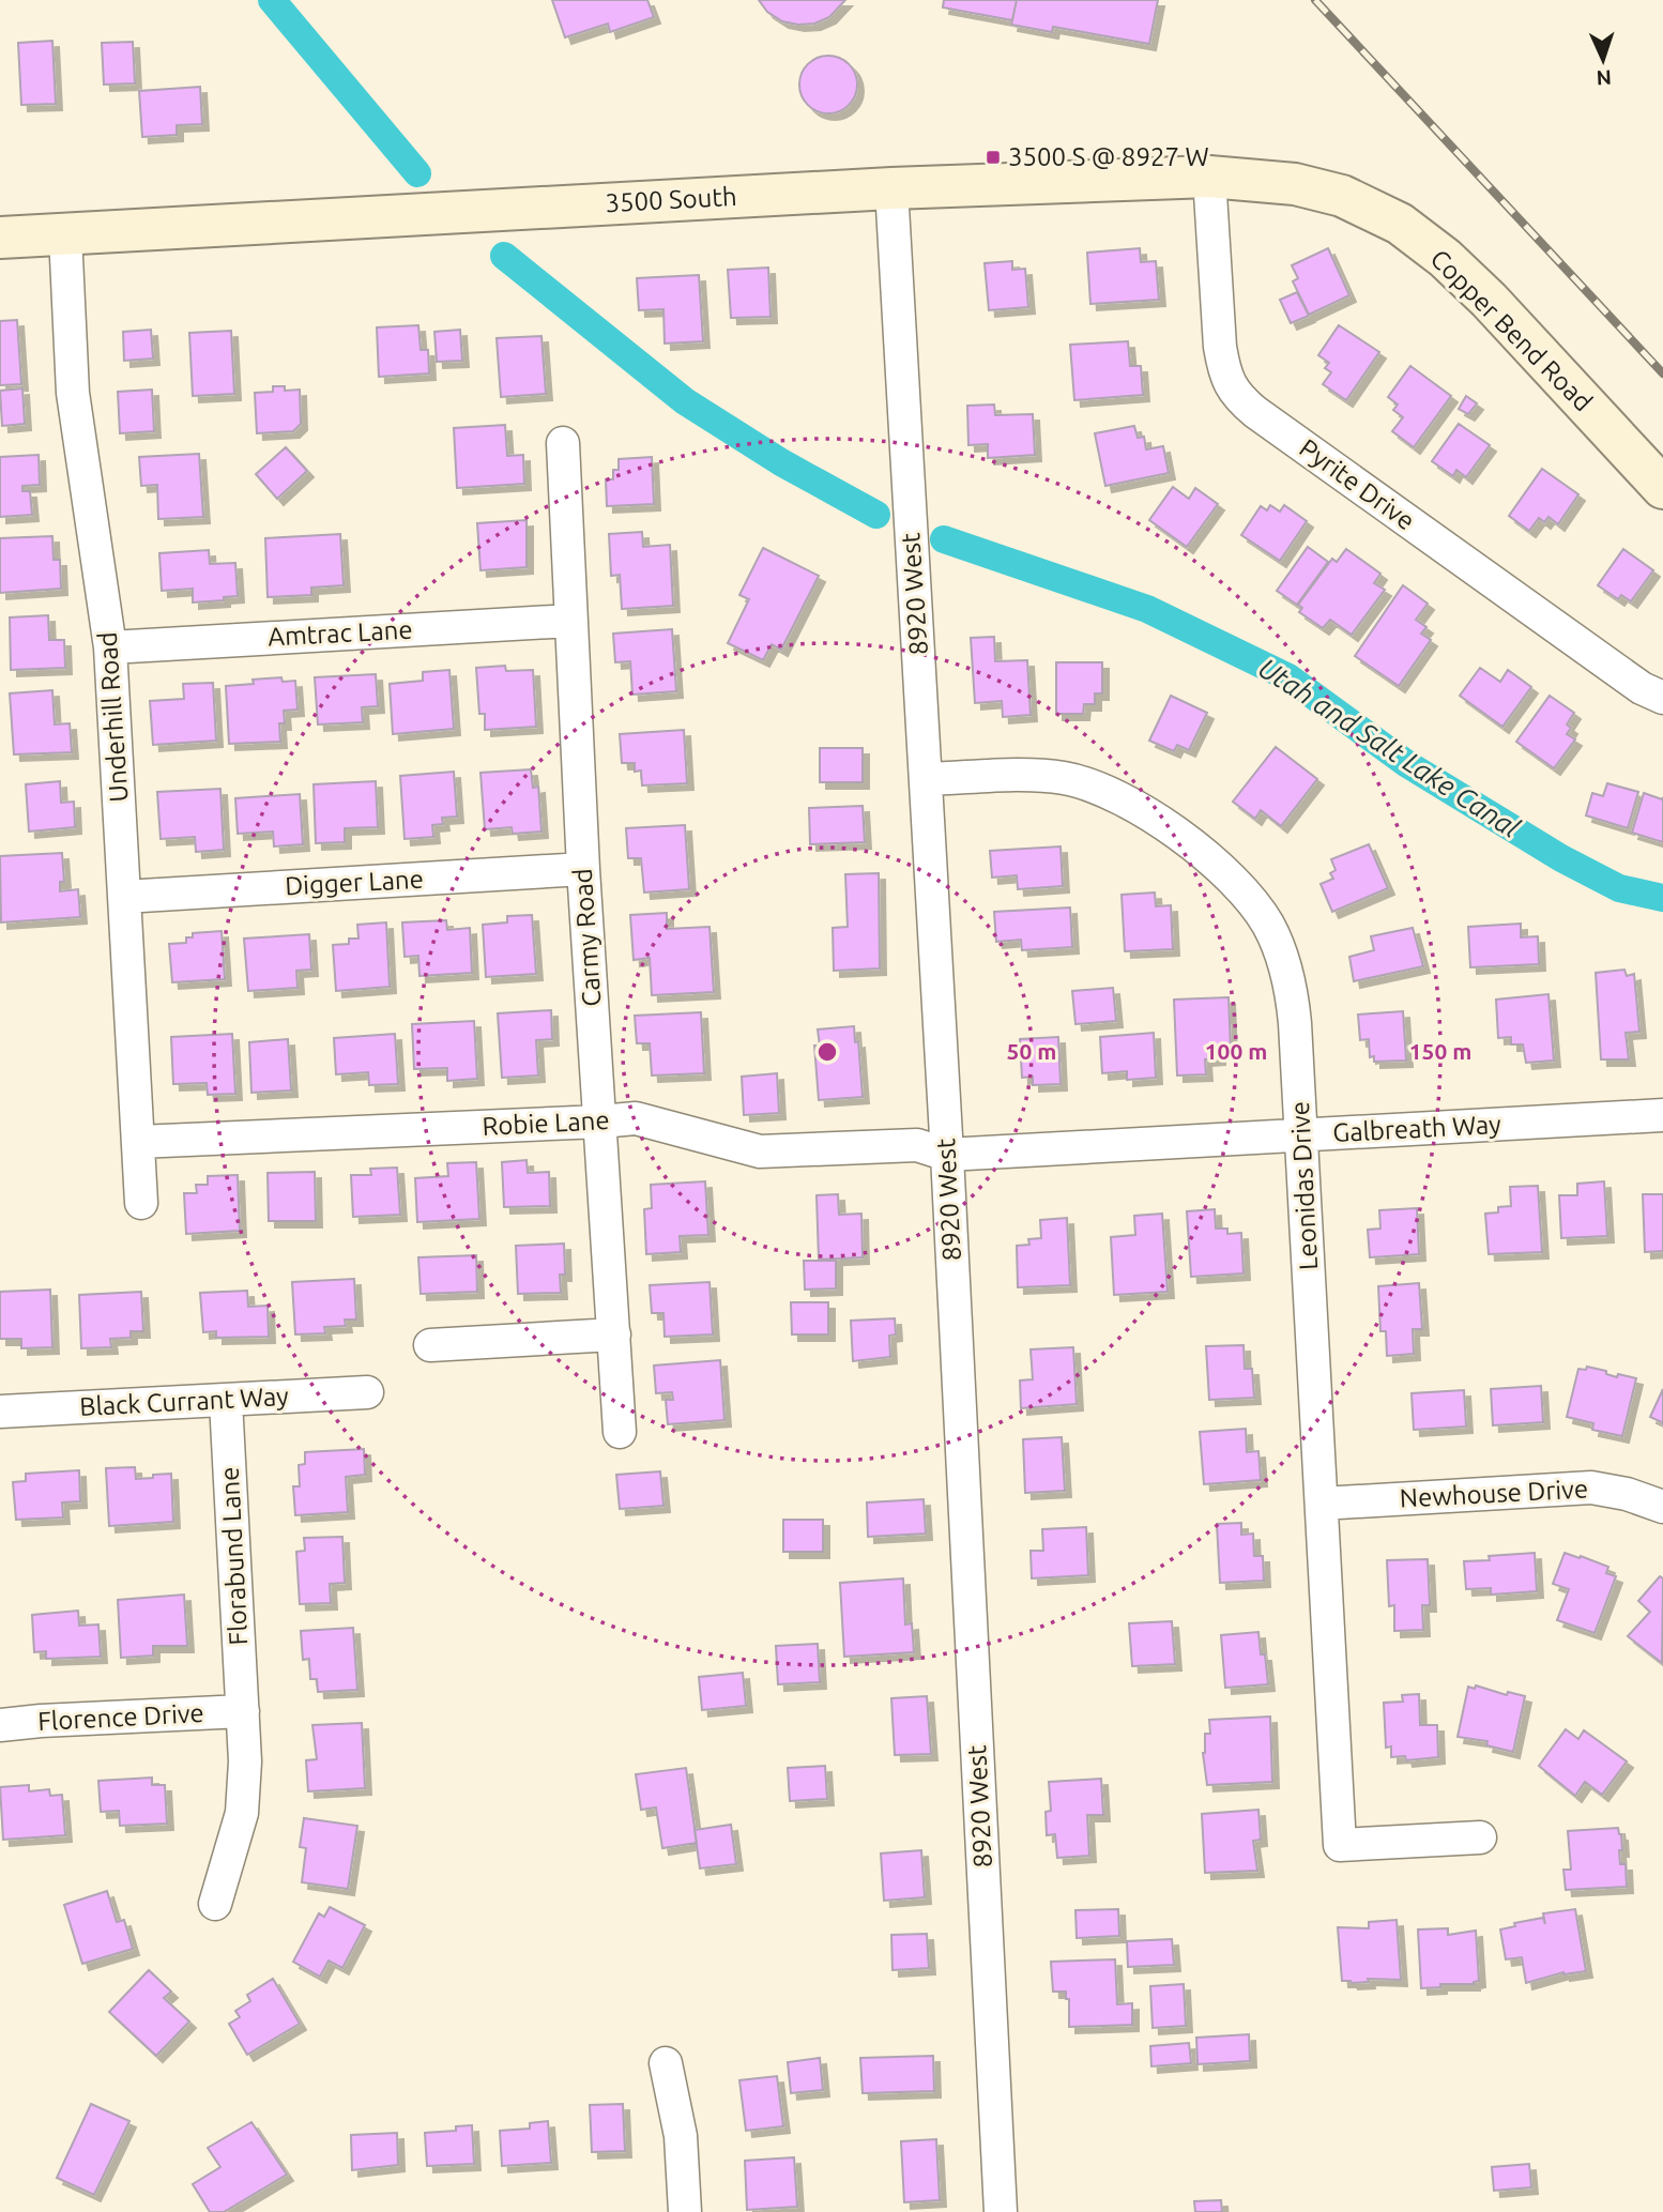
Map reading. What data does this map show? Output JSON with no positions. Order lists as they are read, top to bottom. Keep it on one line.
{"streets":{"street":["3500 South","Copper Bend Road","Pyrite Drive","8920 West","Amtrac Lane","Underhill Road","Digger Lane","Carmy Road","Robie Lane","Galbreath Way","Leonidas Drive","Black Currant Way","Newhouse Drive","Florabund Lane","Florence Drive"]},"crossings":[["3500 South","Copper Bend Road"],["3500 South","Pyrite Drive"],["3500 South","8920 West"],["3500 South","Underhill Road"],["8920 West","Robie Lane"],["8920 West","Galbreath Way"],["8920 West","Leonidas Drive"],["Amtrac Lane","Underhill Road"],["Amtrac Lane","Carmy Road"],["Underhill Road","Digger Lane"],["Underhill Road","Robie Lane"],["Digger Lane","Carmy Road"],["Carmy Road","Robie Lane"],["Robie Lane","Galbreath Way"],["Galbreath Way","Leonidas Drive"],["Leonidas Drive","Newhouse Drive"],["Black Currant Way","Florabund Lane"],["Florabund Lane","Florence Drive"]],"water":["Utah and Salt Lake Canal"],"places":{"transit":["3500 S @ 8927 W"]},"north":"bottom","rings":["50 m","100 m","150 m"]}
